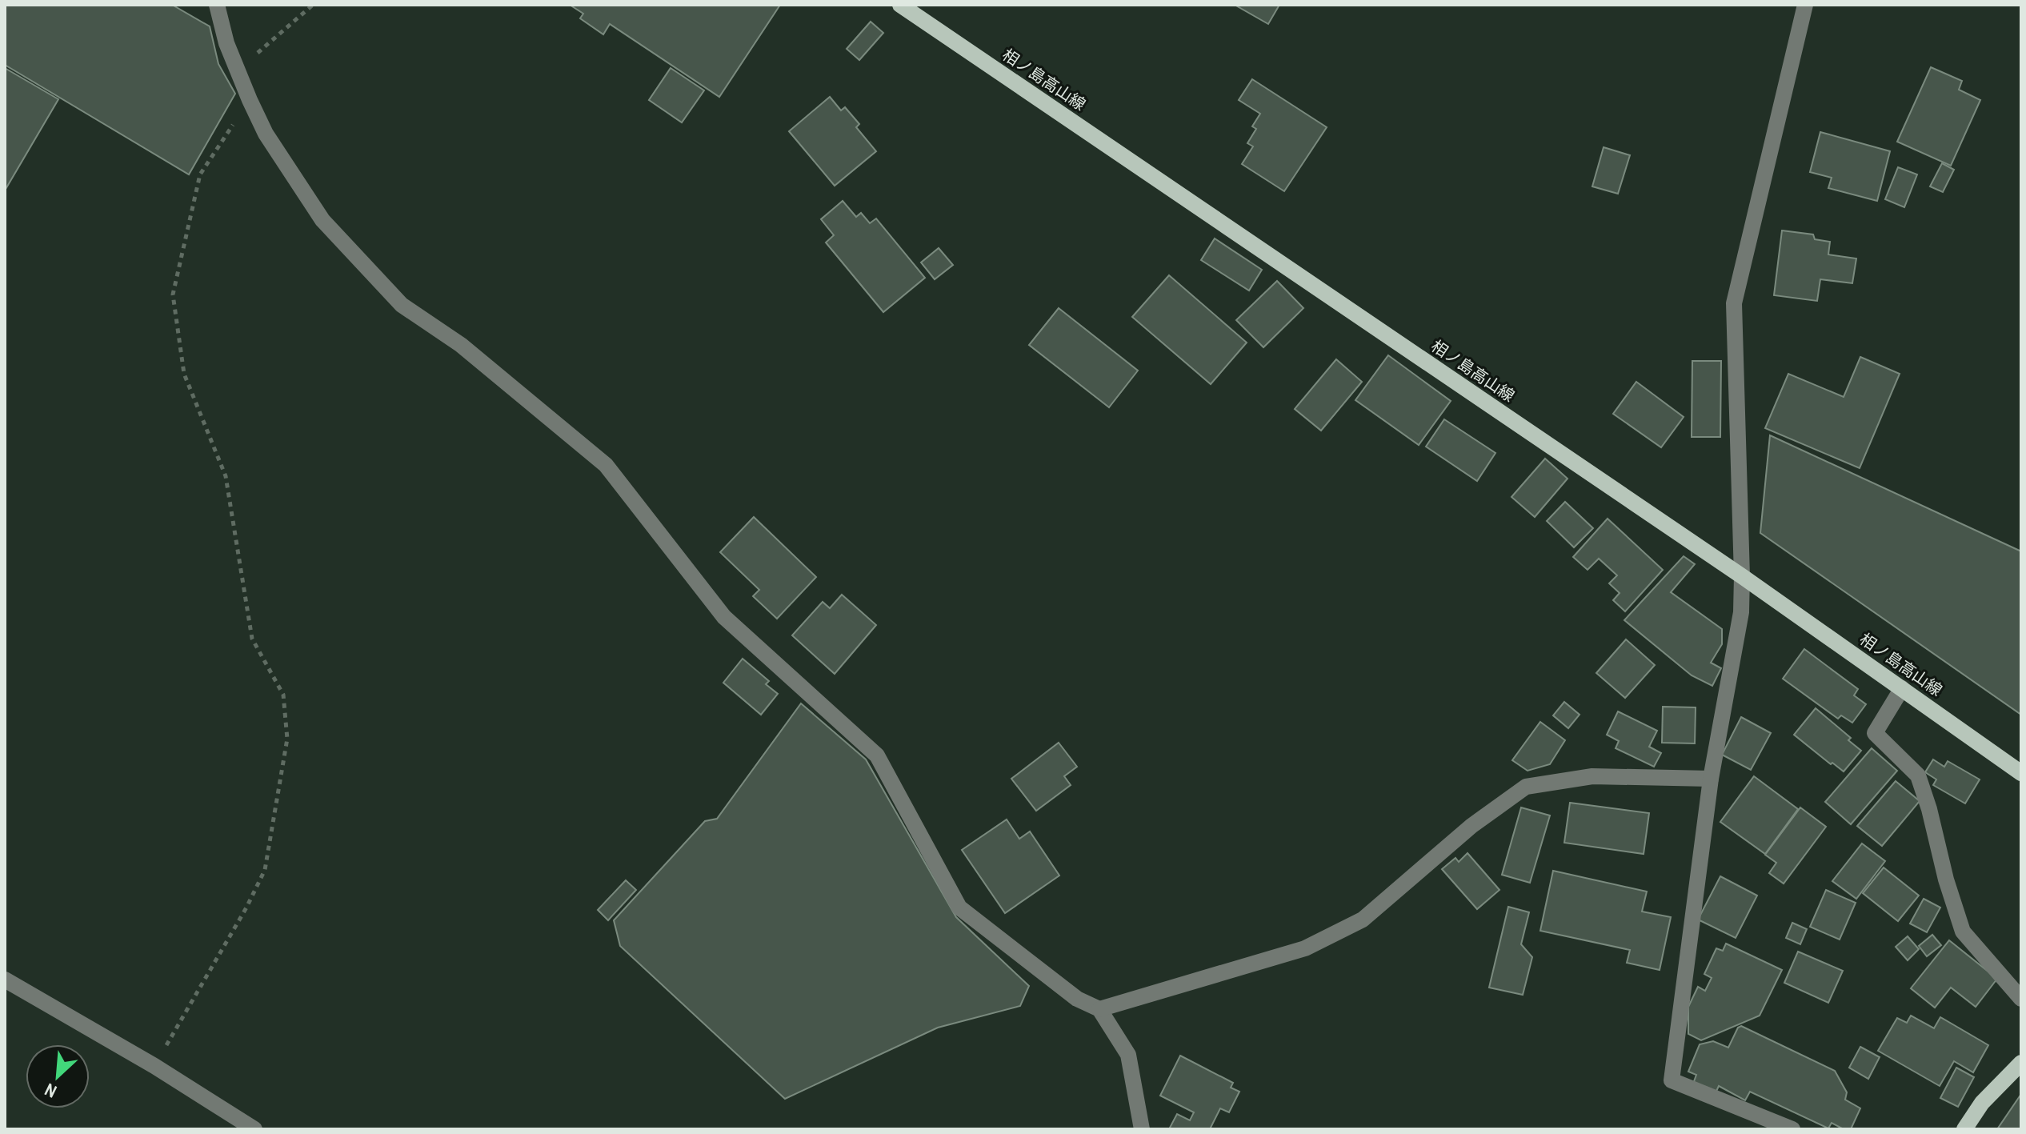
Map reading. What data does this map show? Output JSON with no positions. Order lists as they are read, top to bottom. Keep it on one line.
{"streets":{"main road":["相ノ島高山線"]},"north":"bottom left"}
